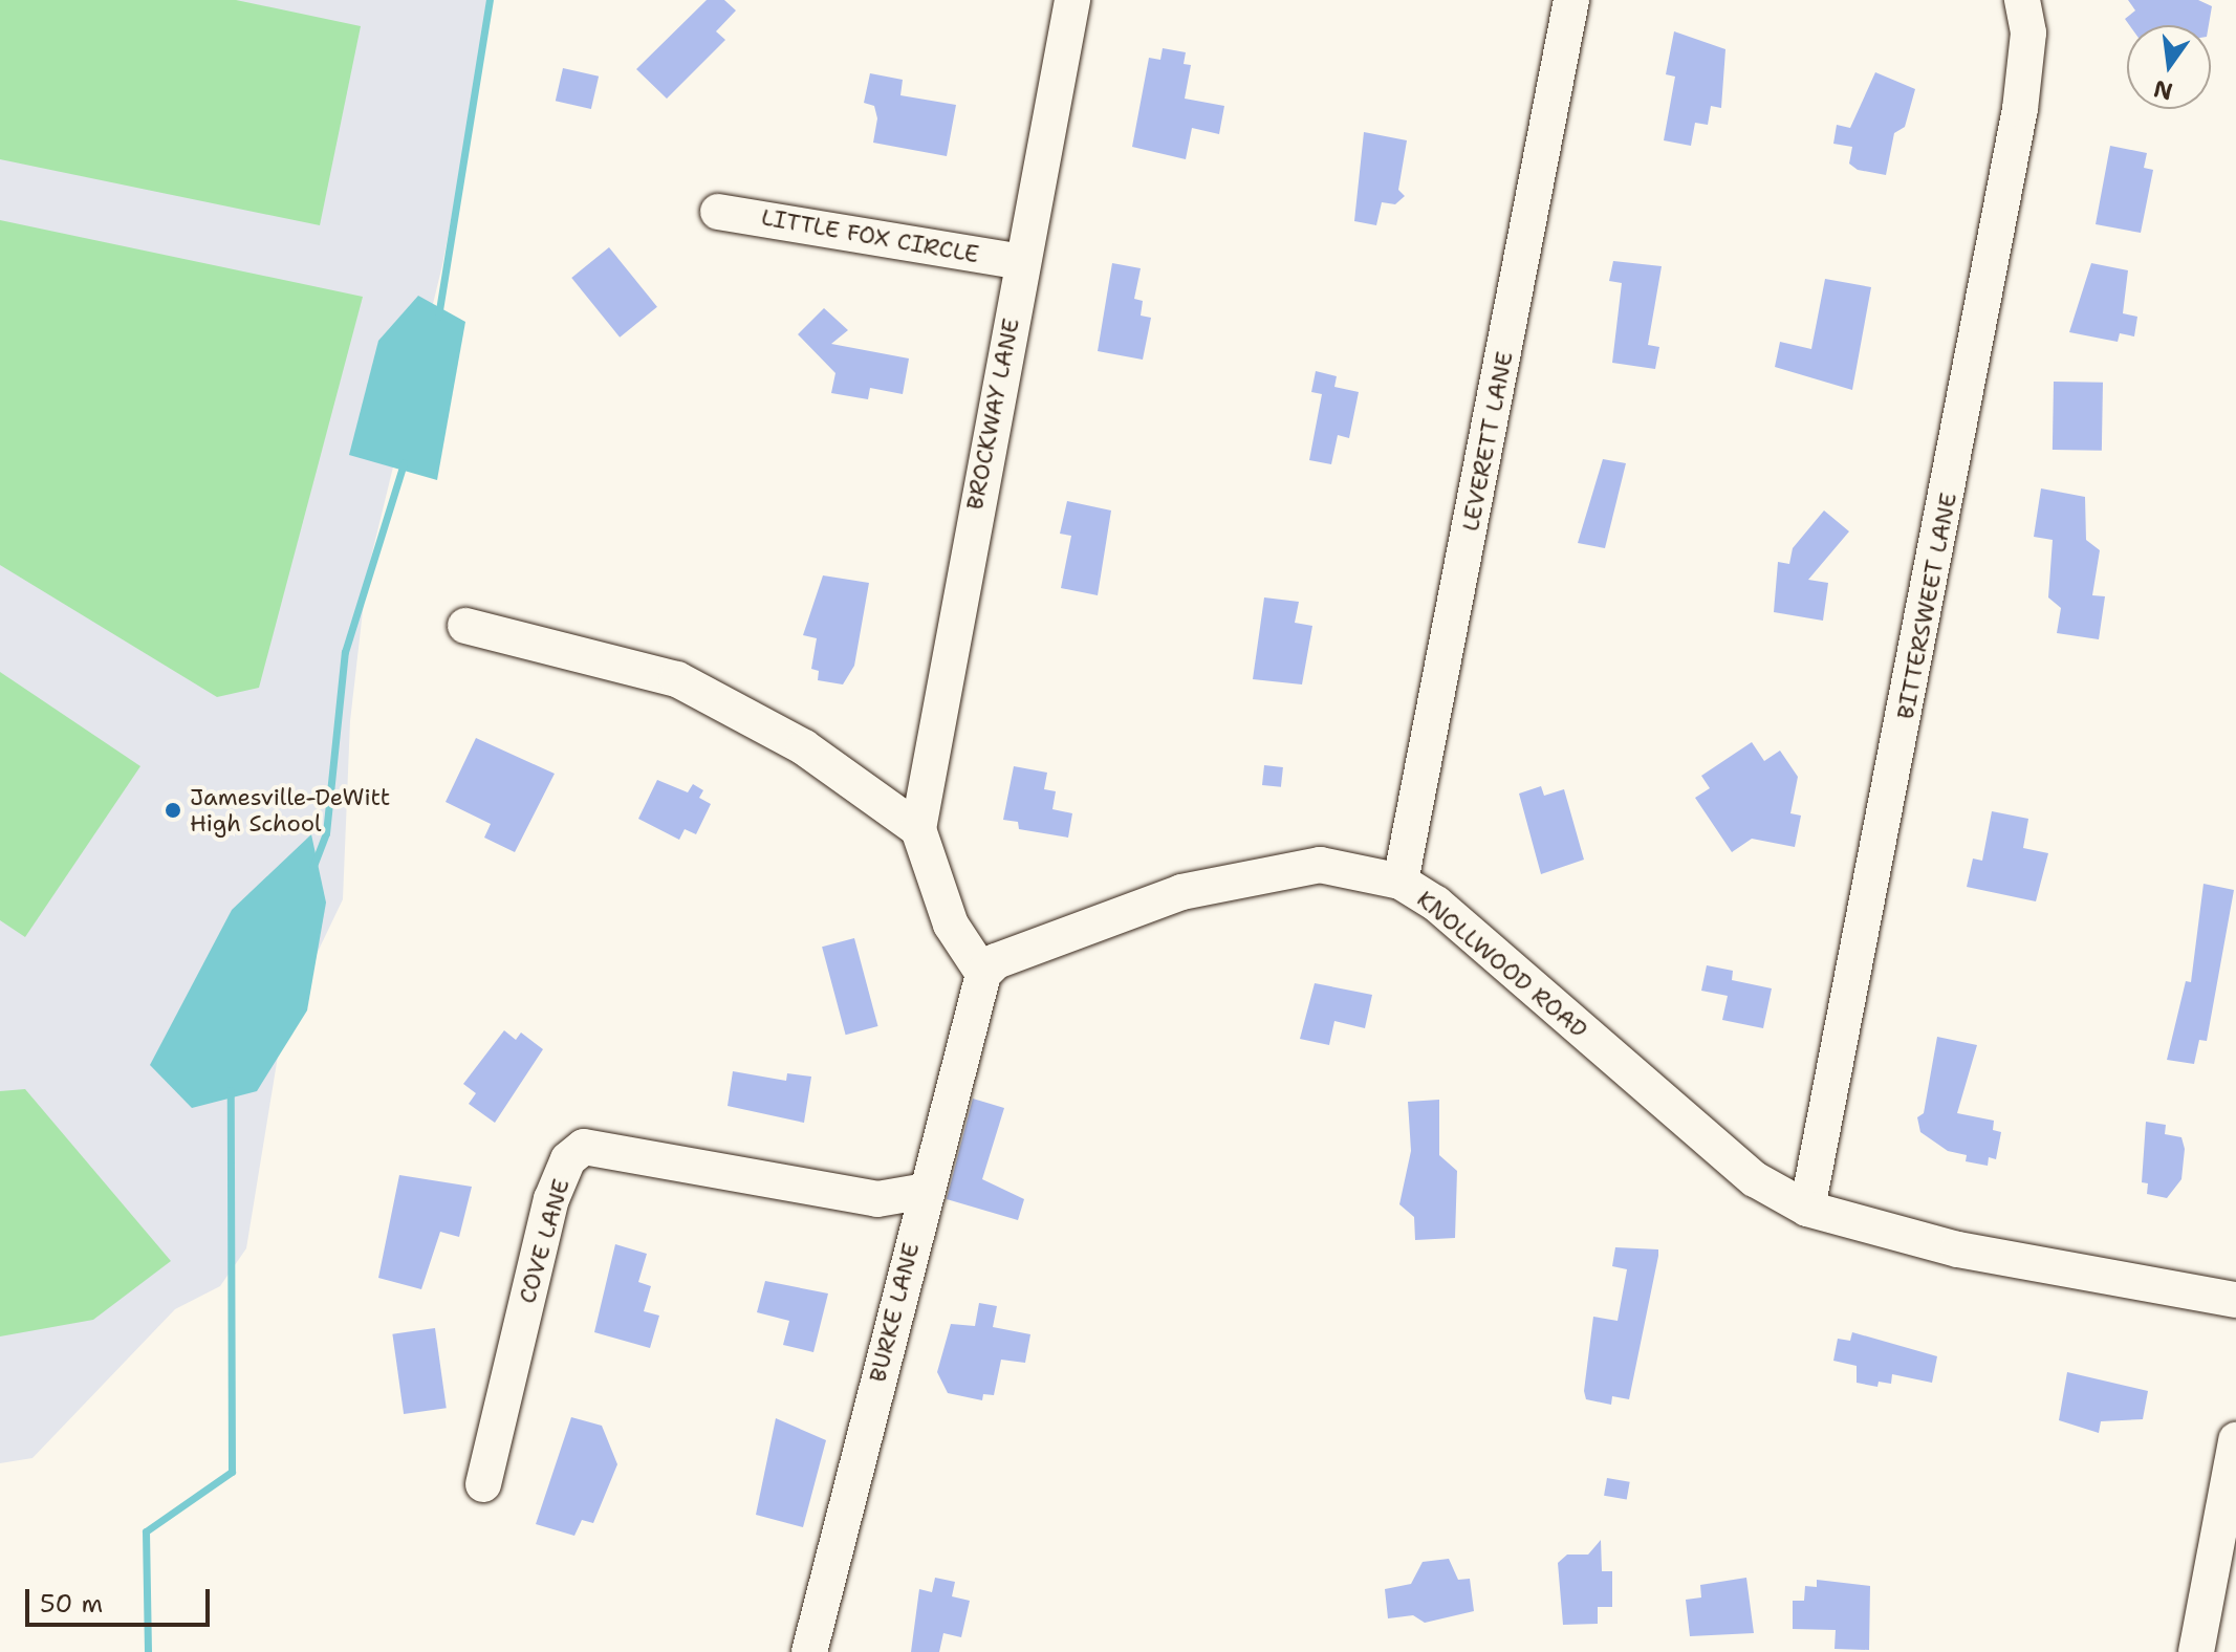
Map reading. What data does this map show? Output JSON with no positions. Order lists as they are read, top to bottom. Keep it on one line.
{"streets":{"street":["LITTLE FOX CIRCLE","BROCKWAY LANE","LEVERETT LANE","BITTERSWEET LANE","KNOLLWOOD ROAD","COVE LANE","BURKE LANE"]},"crossings":[["LITTLE FOX CIRCLE","BROCKWAY LANE"],["LEVERETT LANE","KNOLLWOOD ROAD"],["BITTERSWEET LANE","KNOLLWOOD ROAD"],["KNOLLWOOD ROAD","BURKE LANE"],["COVE LANE","BURKE LANE"]],"places":["Jamesville-DeWitt High School"],"scale_bar":"50 m","north":"bottom"}
